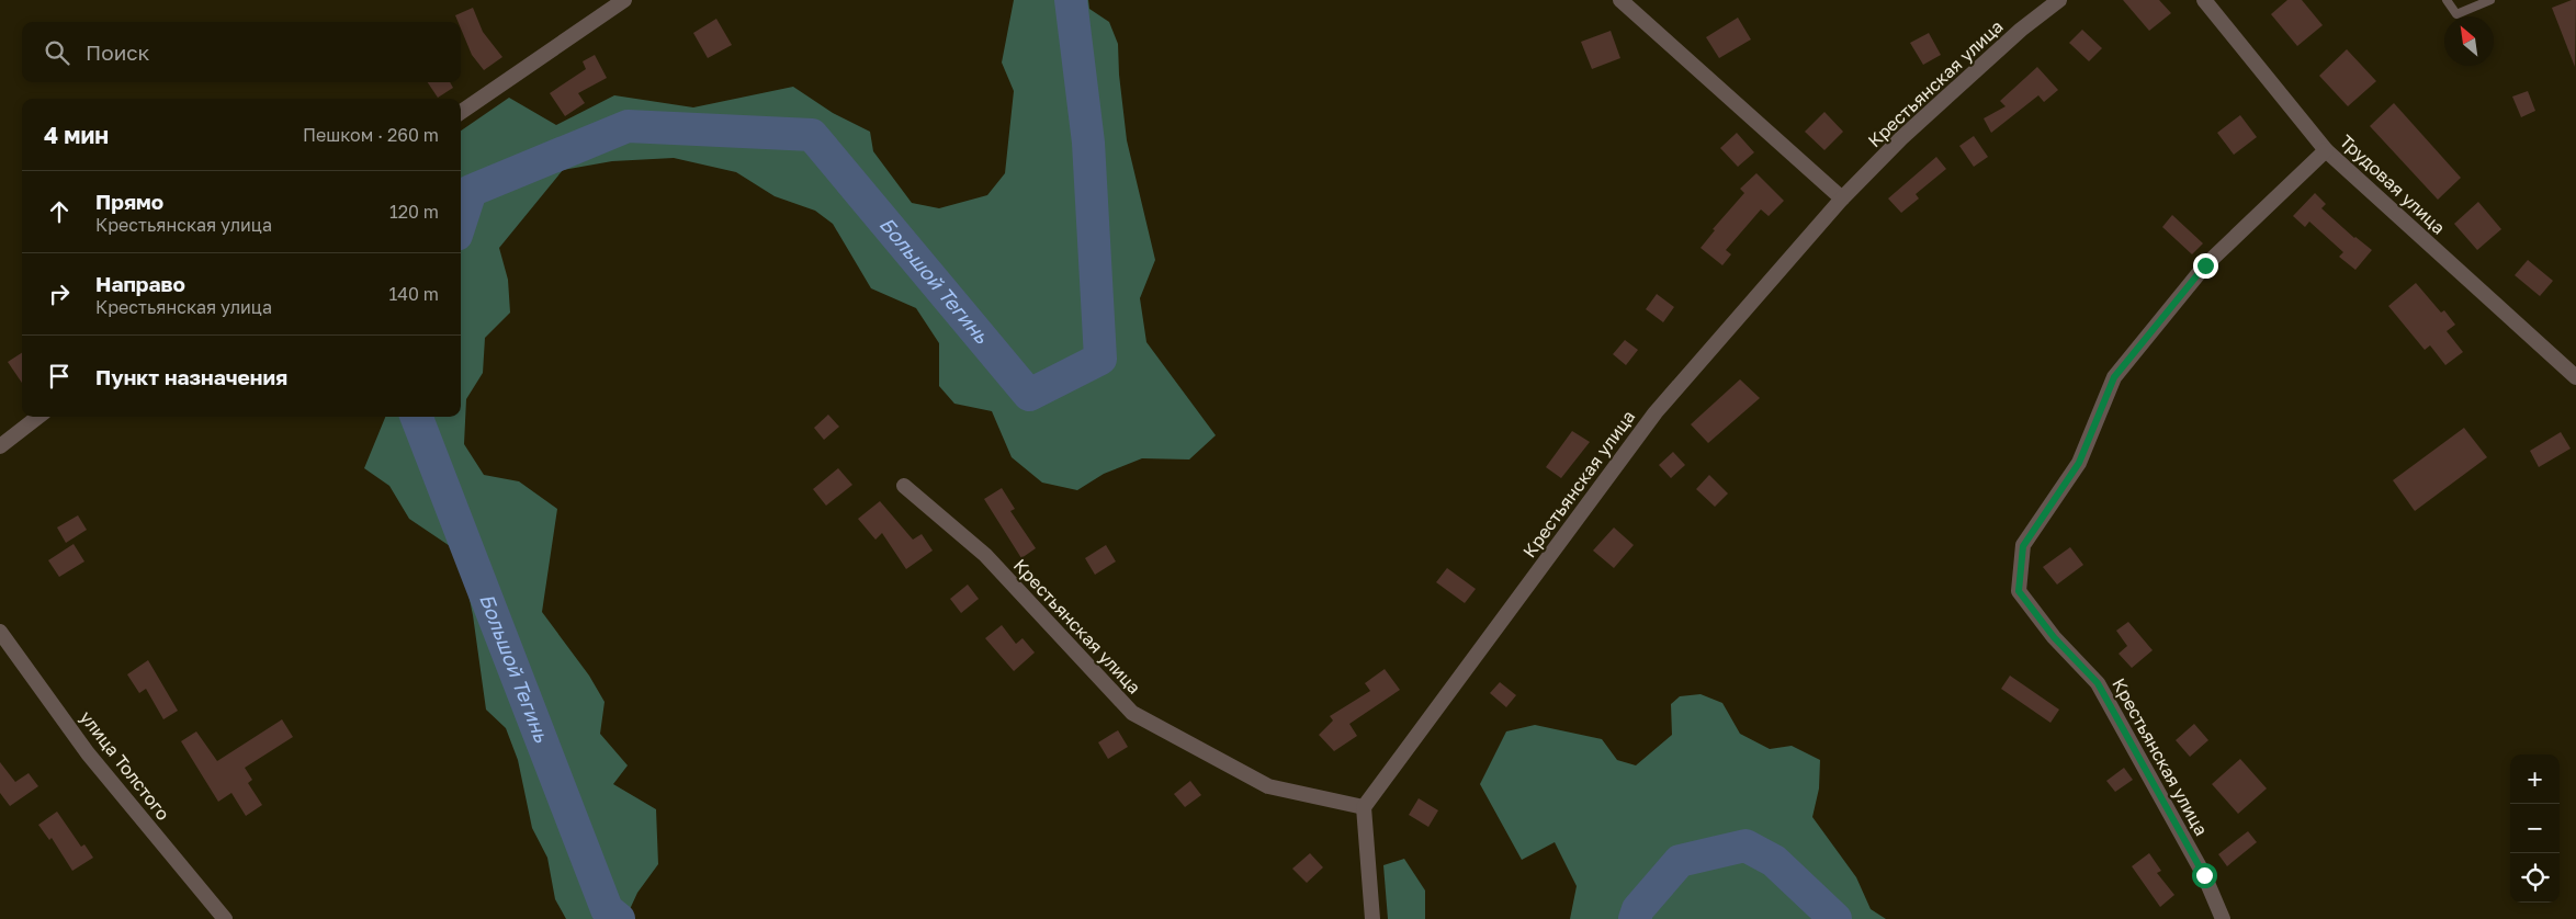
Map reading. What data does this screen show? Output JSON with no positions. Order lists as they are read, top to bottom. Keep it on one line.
{"streets":{"street":["Крестьянская улица","Трудовая улица","улица Толстого"]},"crossings":[["Крестьянская улица","Трудовая улица"]],"water":["Большой Тегинь"],"north":"top left","page":{"search":"Поиск","heading":["4 мин","Пешком · 260 m"],"list":[["Прямо","Крестьянская улица","120 m"],["Направо","Крестьянская улица","140 m"],"Пункт назначения"],"map_buttons":["+","−"]}}
